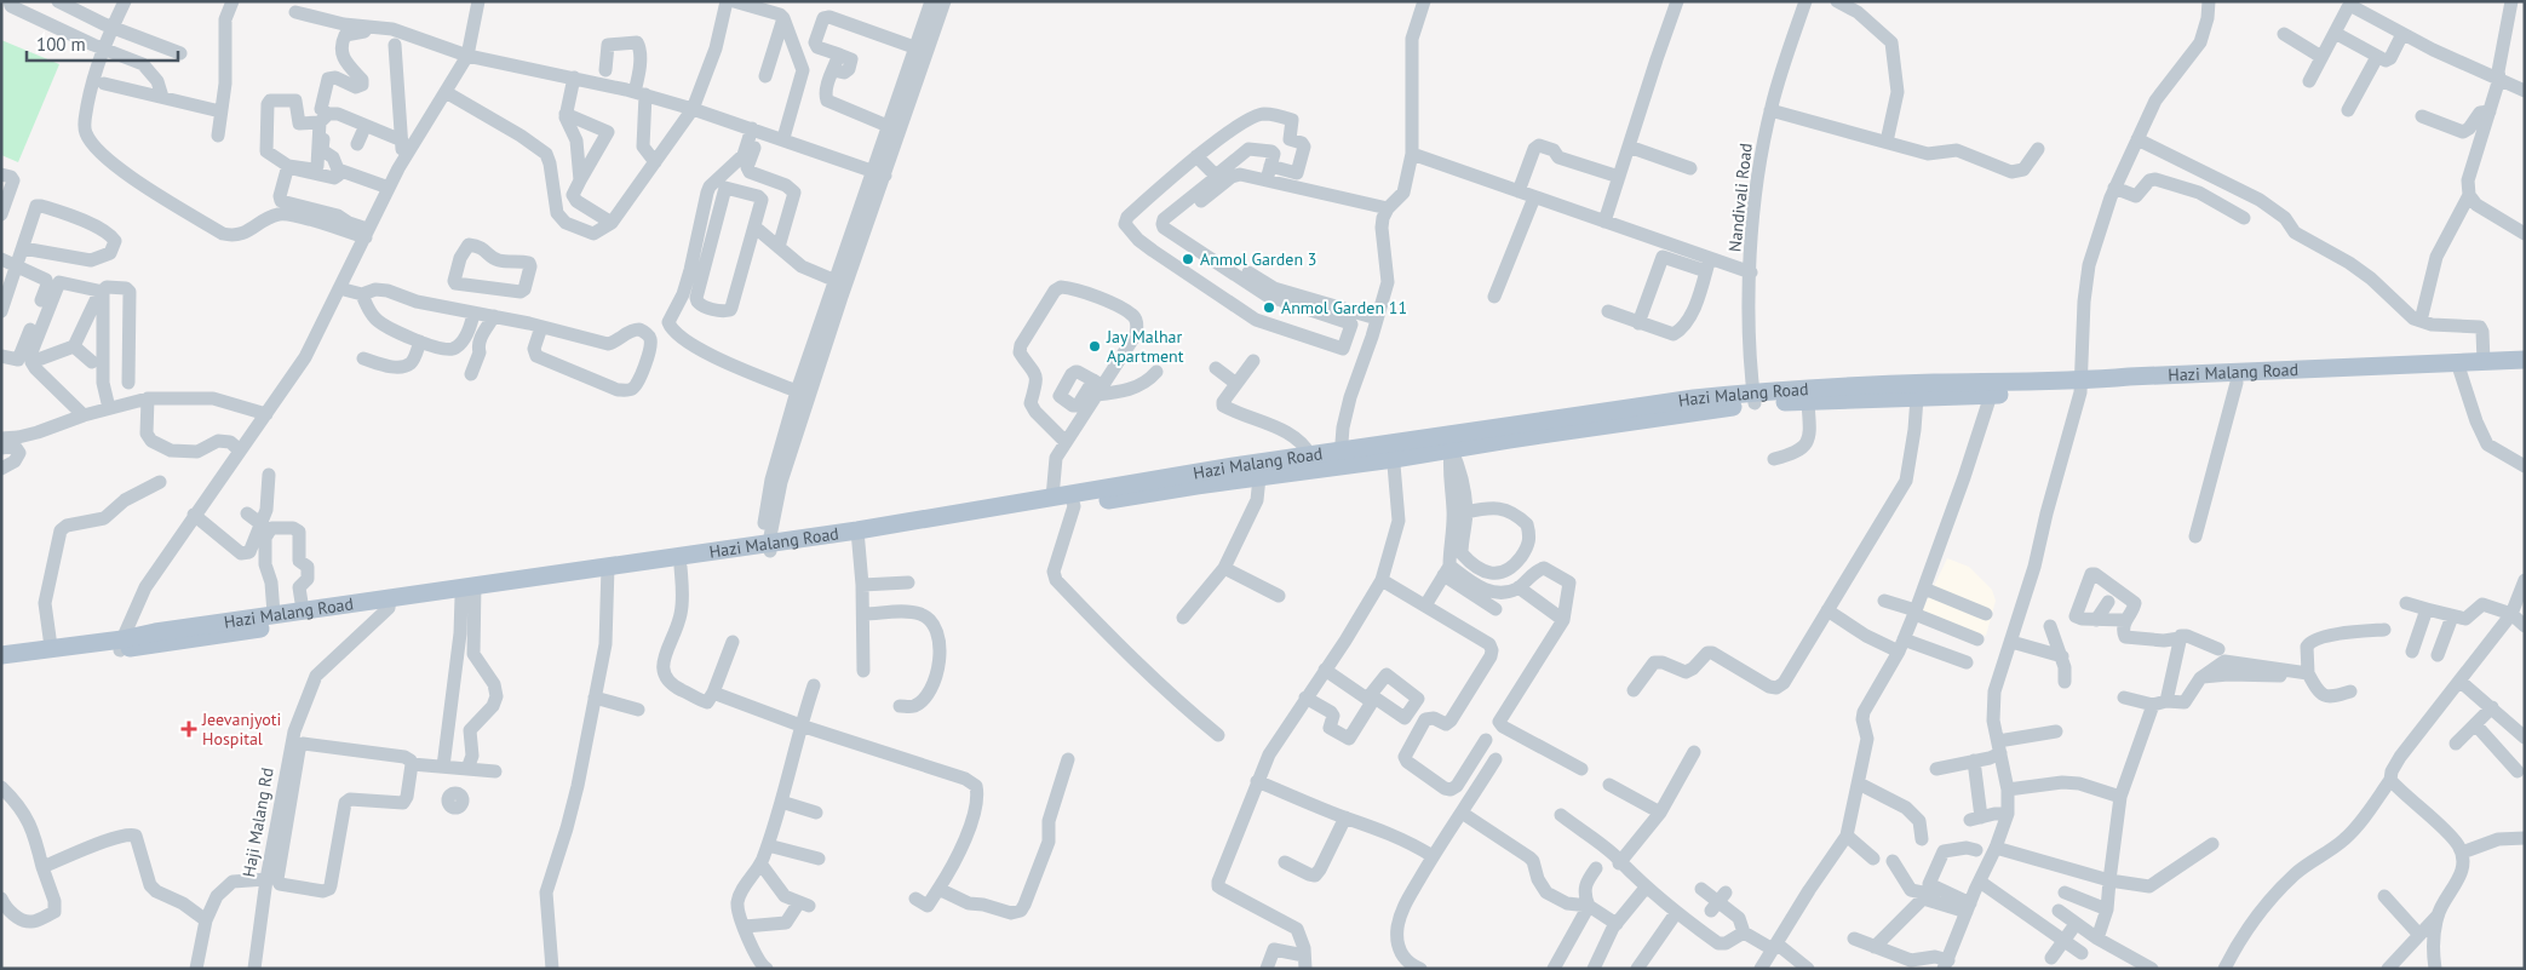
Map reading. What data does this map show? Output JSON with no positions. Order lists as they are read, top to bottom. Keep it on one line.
{"streets":{"main road":["Hazi Malang Road"],"street":["Nandivali Road","Haji Malang Rd"]},"crossings":[["Nandivali Road","Hazi Malang Road"],["Hazi Malang Road","Haji Malang Rd"]],"places":{"other":["Anmol Garden 3","Anmol Garden 11","Jay Malhar Apartment"],"health":["Jeevanjyoti Hospital"]},"scale_bar":"100 m"}
